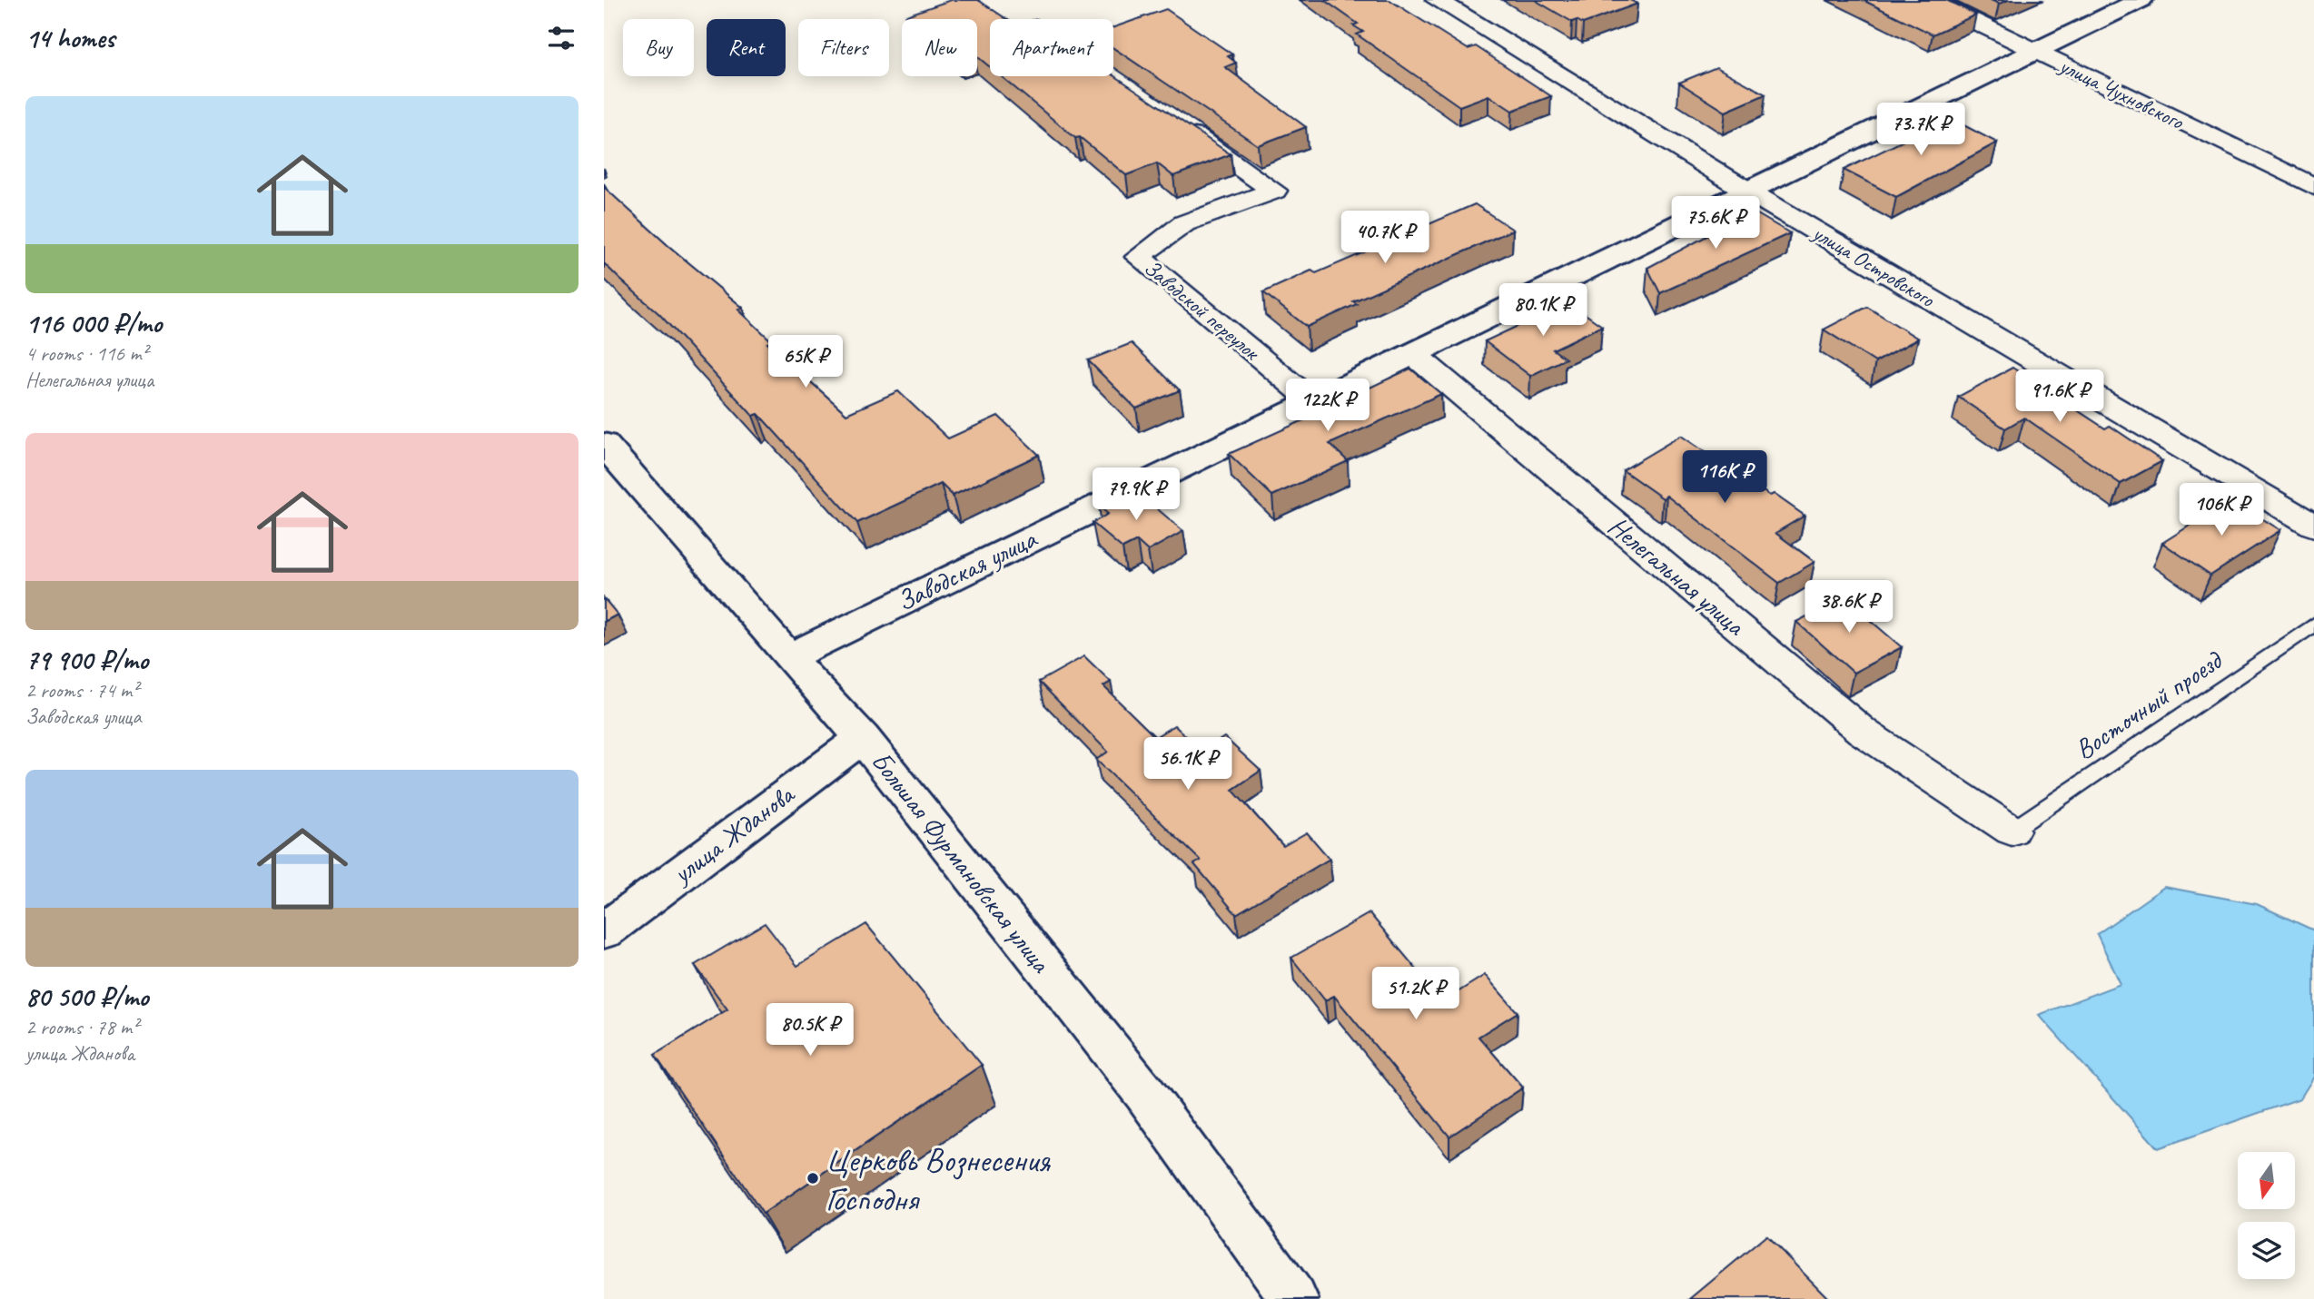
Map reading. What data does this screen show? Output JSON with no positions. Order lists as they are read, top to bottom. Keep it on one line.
{"streets":{"street":["улица Чухновского","улица Островского","Заводской переулок","Заводская улица","Нелегальная улица","улица Жданова","Большая Фурмановская улица"],"lane":["Восточный проезд"]},"crossings":[["улица Чухновского","Заводская улица"],["улица Островского","Заводская улица"],["Заводской переулок","Заводская улица"],["Заводская улица","Нелегальная улица"],["Заводская улица","Большая Фурмановская улица"],["Нелегальная улица","Восточный проезд"],["улица Жданова","Большая Фурмановская улица"]],"places":["Церковь Вознесения Господня"],"north":"bottom","page":{"heading":"14 homes","chip":["Buy","Rent","Filters","New","Apartment"],"list":[{"name":"116 000 ₽/mo","note":"4 rooms · 116 m² · Нелегальная улица"},{"name":"79 900 ₽/mo","note":"2 rooms · 74 m² · Заводская улица"},{"name":"80 500 ₽/mo","note":"2 rooms · 78 m² · улица Жданова"}],"price":["73.7K ₽","75.6K ₽","40.7K ₽","80.1K ₽","65K ₽","91.6K ₽","122K ₽","116K ₽","79.9K ₽","106K ₽","38.6K ₽","56.1K ₽","51.2K ₽","80.5K ₽"]}}
